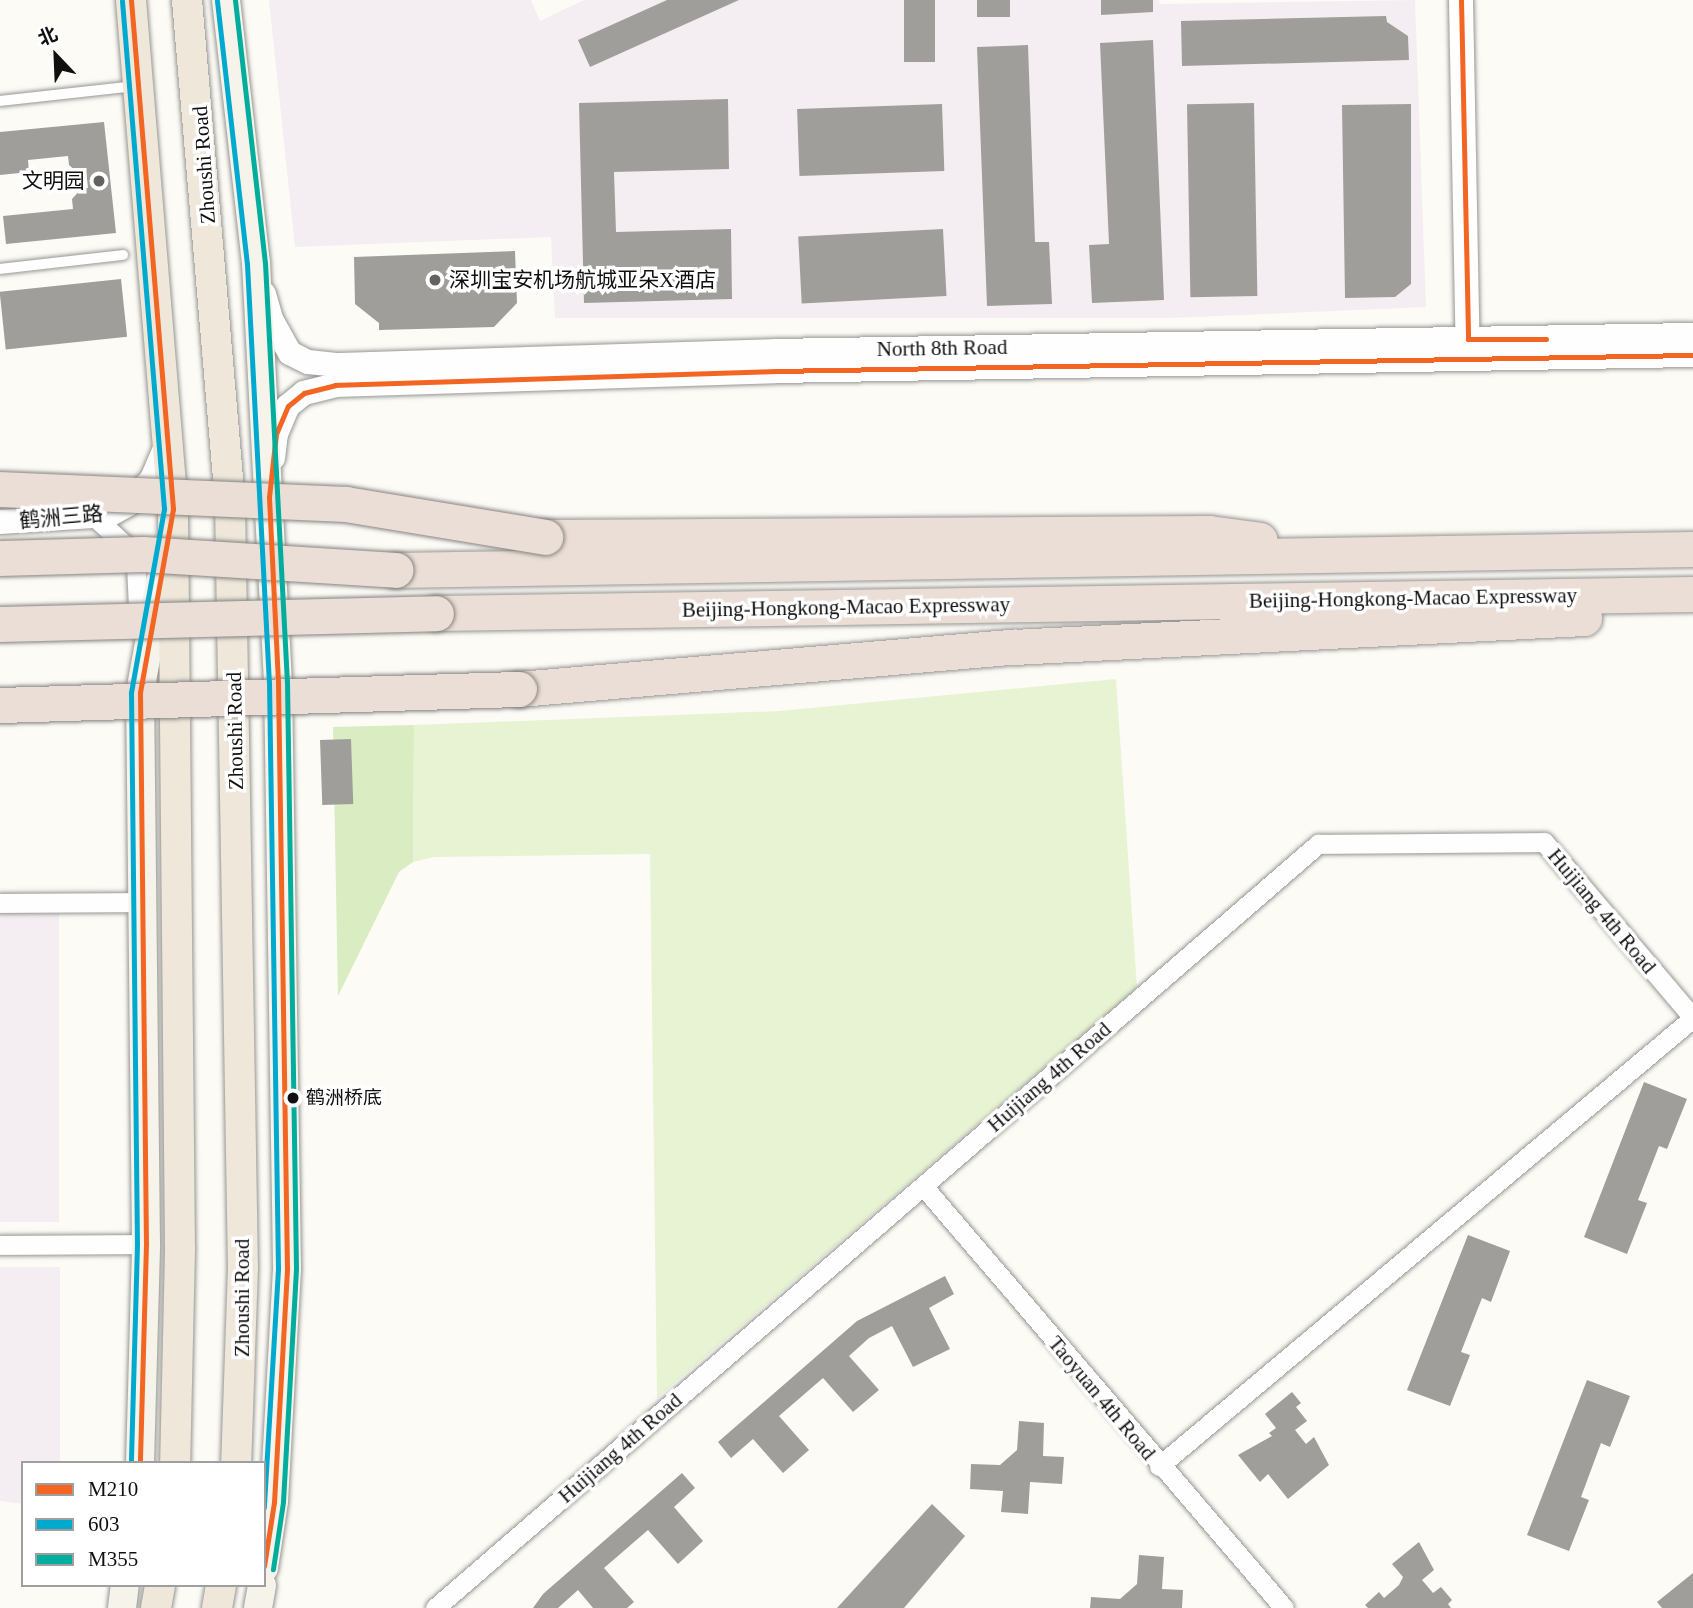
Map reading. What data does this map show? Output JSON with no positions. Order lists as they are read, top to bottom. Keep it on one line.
{"streets":{"highway":["Beijing-Hongkong-Macao Expressway"],"main road":["Zhoushi Road"],"street":["North 8th Road","鹤洲三路","Huijiang 4th Road","Taoyuan 4th Road"]},"crossings":[["Huijiang 4th Road","Taoyuan 4th Road"]],"places":["文明园","深圳宝安机场航城亚朵X酒店","鹤洲桥底"],"lines":["transit line M210","transit line M355","transit line 603"],"legend":["M210","603","M355"],"north":"top left"}
